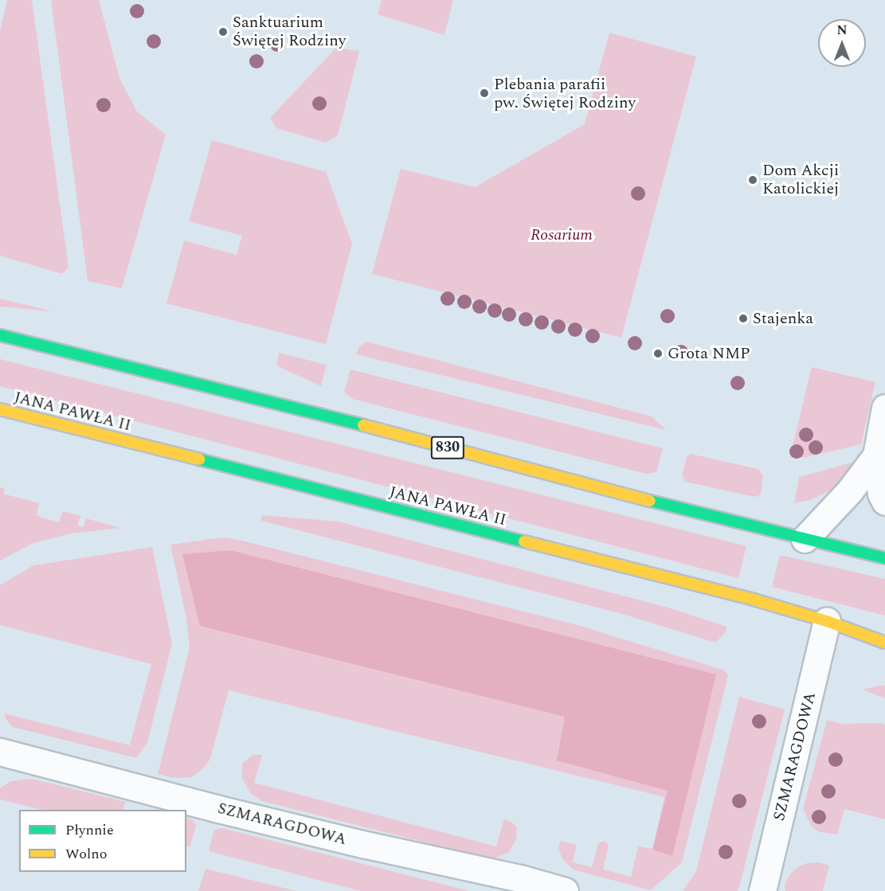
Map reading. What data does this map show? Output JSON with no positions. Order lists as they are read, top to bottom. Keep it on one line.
{"streets":{"main road":["JANA PAWŁA II","830"],"street":["SZMARAGDOWA"]},"crossings":[["JANA PAWŁA II","SZMARAGDOWA"]],"parks":["Rosarium"],"places":["Sanktuarium Świętej Rodziny","Plebania parafii pw. Świętej Rodziny","Dom Akcji Katolickiej","Stajenka","Grota NMP"],"legend":["Płynnie","Wolno"],"north":"top"}
